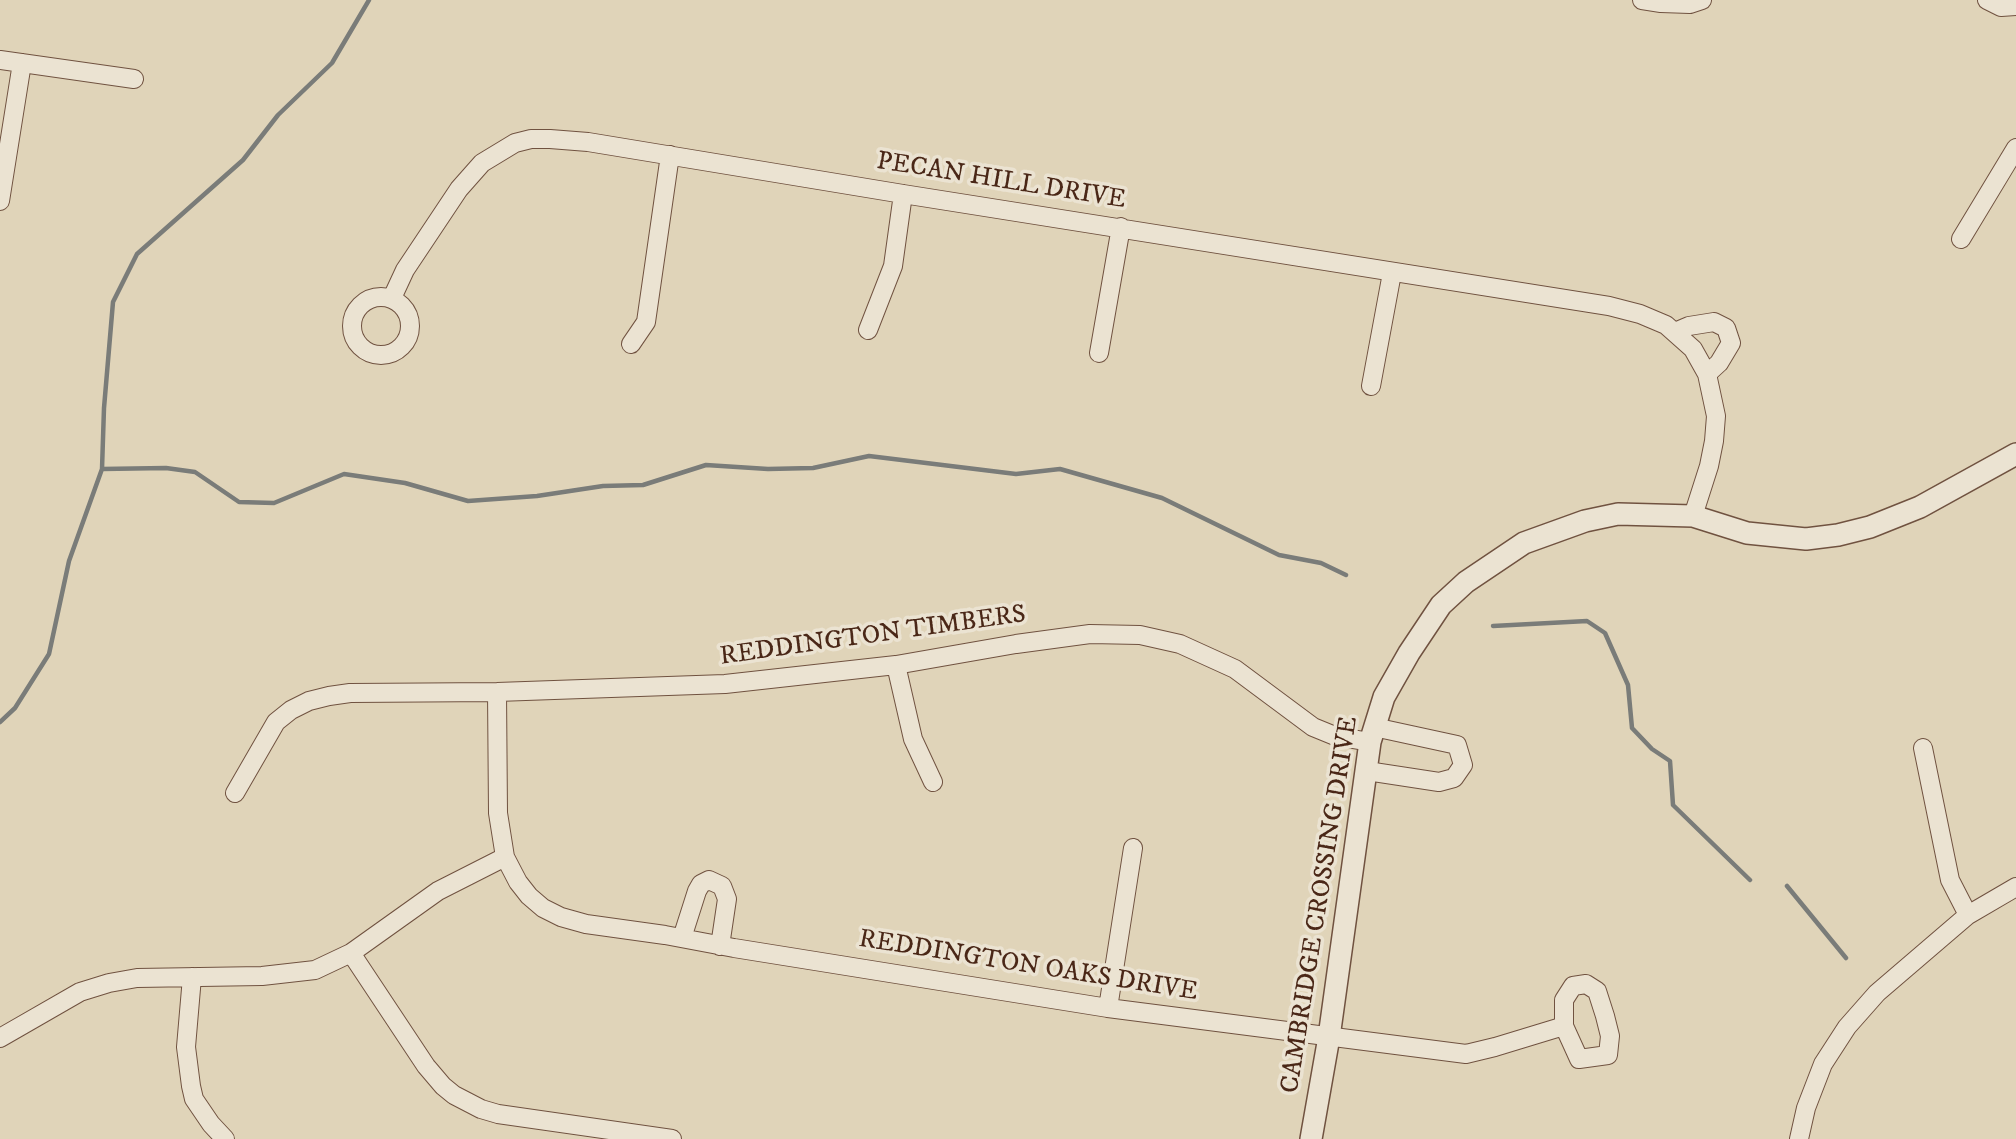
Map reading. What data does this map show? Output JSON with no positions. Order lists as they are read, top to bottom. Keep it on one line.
{"streets":{"street":["PECAN HILL DRIVE","REDDINGTON TIMBERS","CAMBRIDGE CROSSING DRIVE","REDDINGTON OAKS DRIVE"]},"crossings":[["PECAN HILL DRIVE","CAMBRIDGE CROSSING DRIVE"],["REDDINGTON TIMBERS","CAMBRIDGE CROSSING DRIVE"],["REDDINGTON TIMBERS","REDDINGTON OAKS DRIVE"],["CAMBRIDGE CROSSING DRIVE","REDDINGTON OAKS DRIVE"]]}
